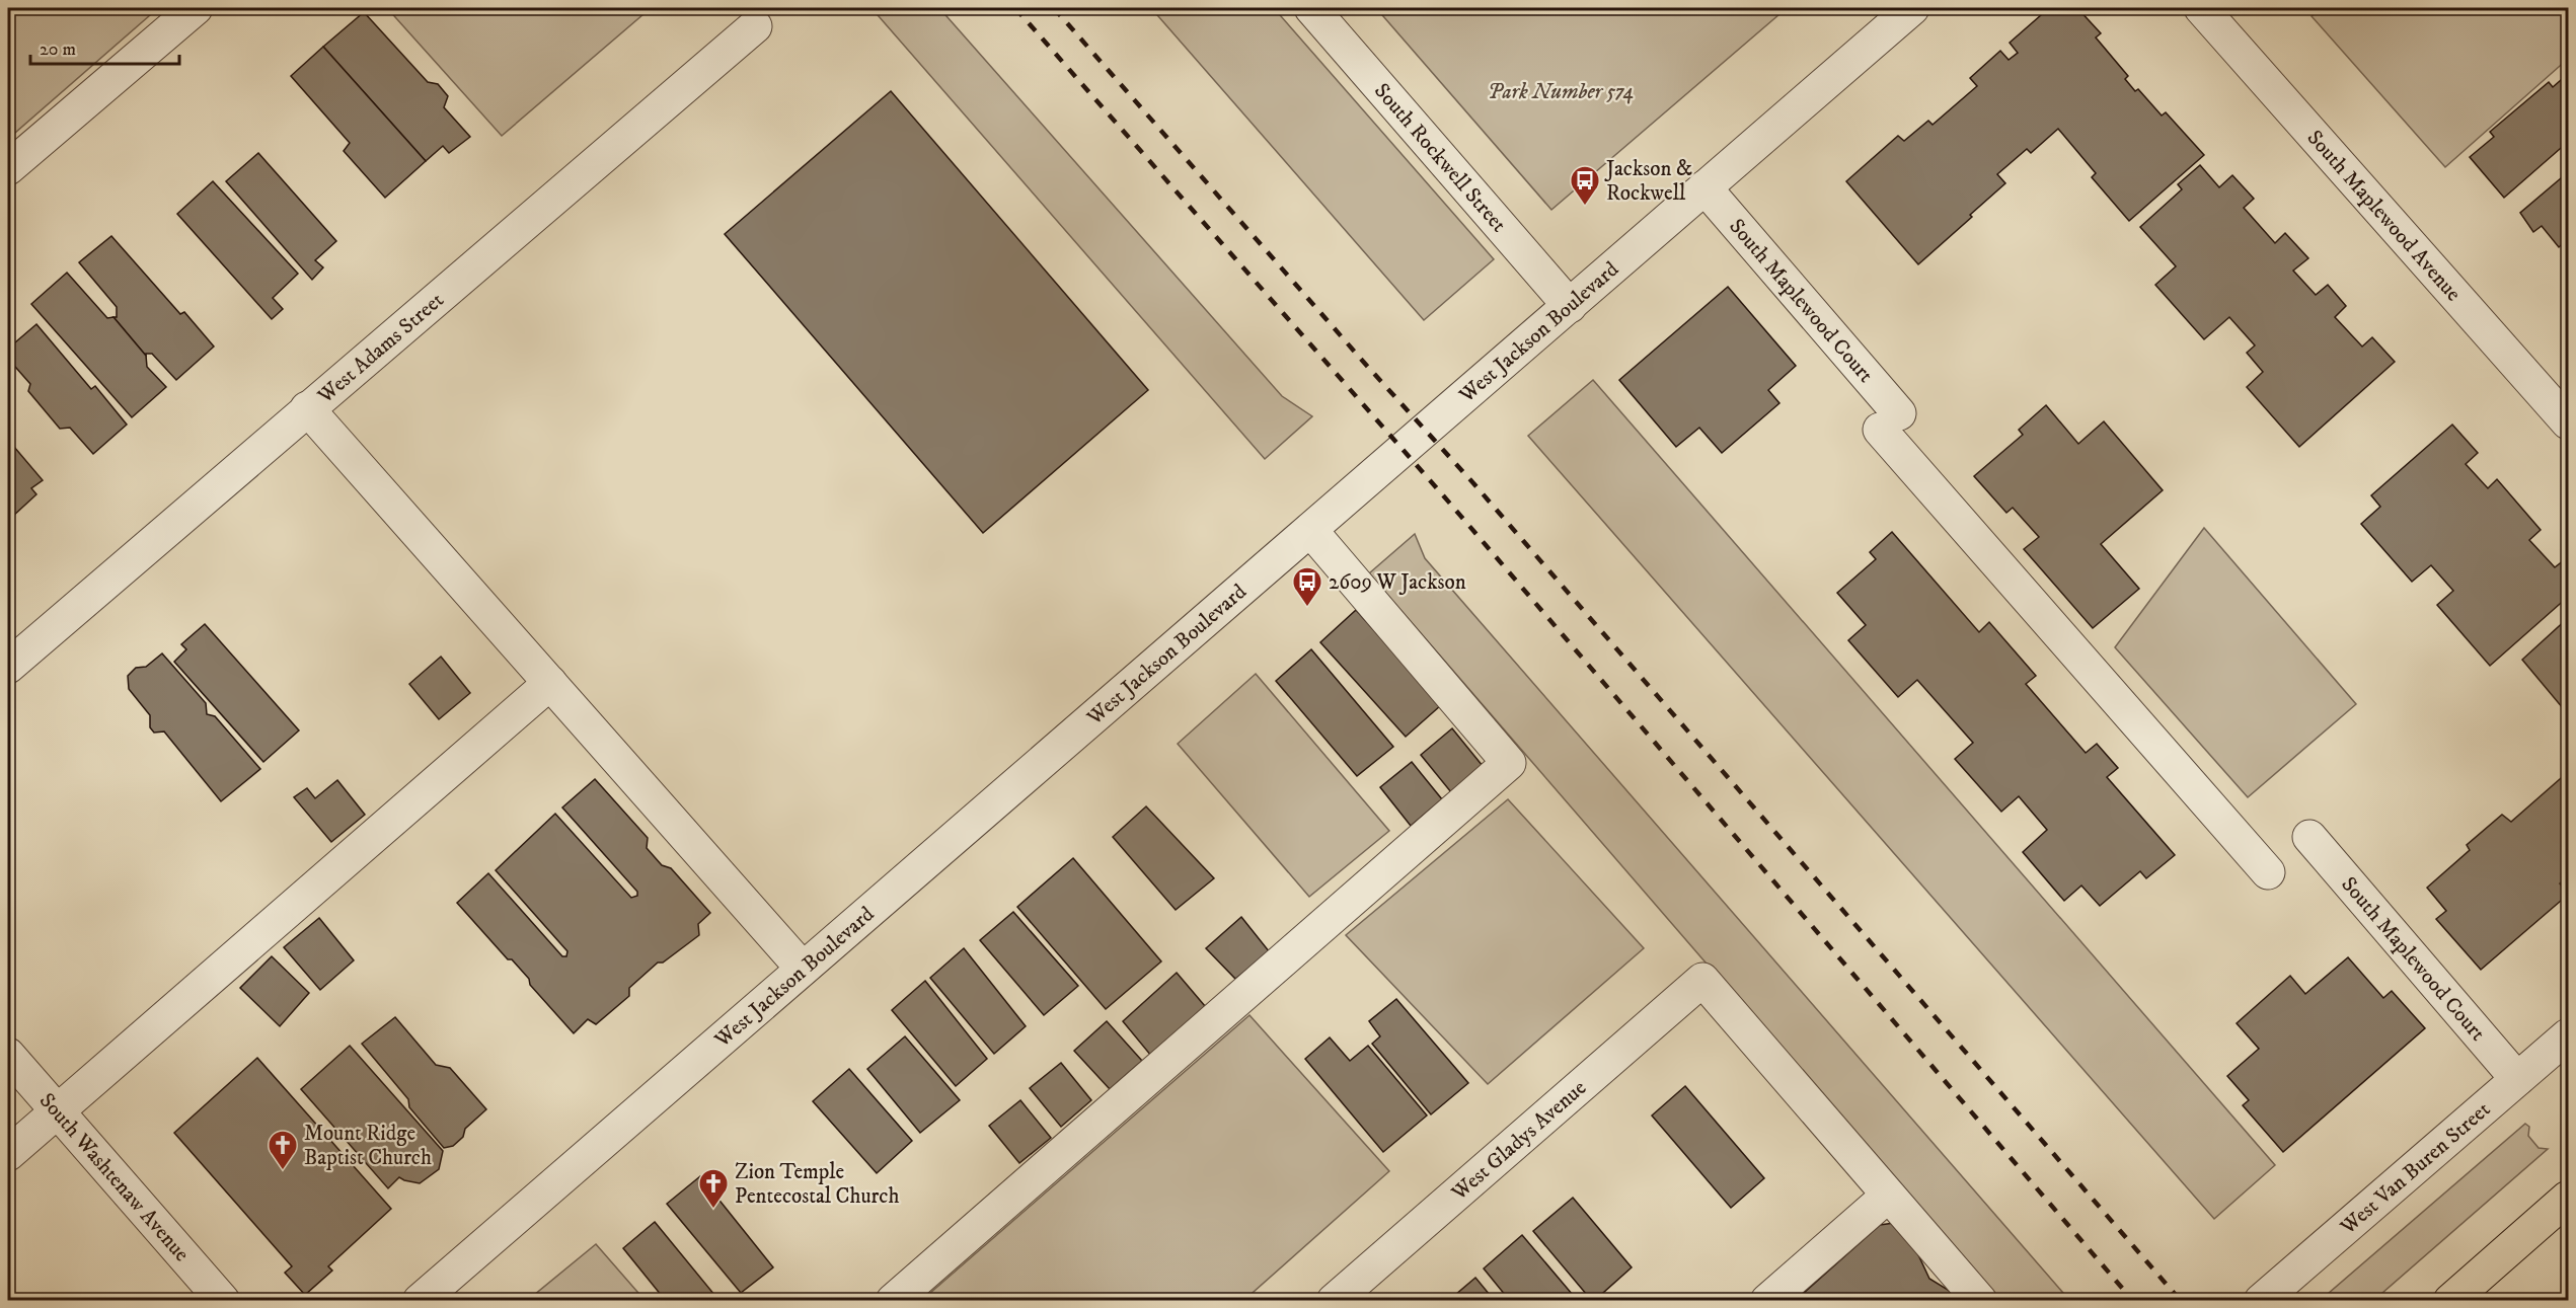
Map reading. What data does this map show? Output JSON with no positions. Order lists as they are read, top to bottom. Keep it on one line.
{"streets":{"street":["South Rockwell Street","South Maplewood Avenue","South Maplewood Court","West Jackson Boulevard","West Adams Street","West Gladys Avenue","West Van Buren Street","South Washtenaw Avenue"]},"crossings":[["South Rockwell Street","West Jackson Boulevard"],["South Maplewood Court","West Jackson Boulevard"],["South Maplewood Court","West Van Buren Street"]],"parks":["Park Number 574"],"places":{"bus stop":["Jackson & Rockwell","2609 W Jackson"],"church":["Mount Ridge Baptist Church","Zion Temple Pentecostal Church"]},"scale_bar":"20 m"}
